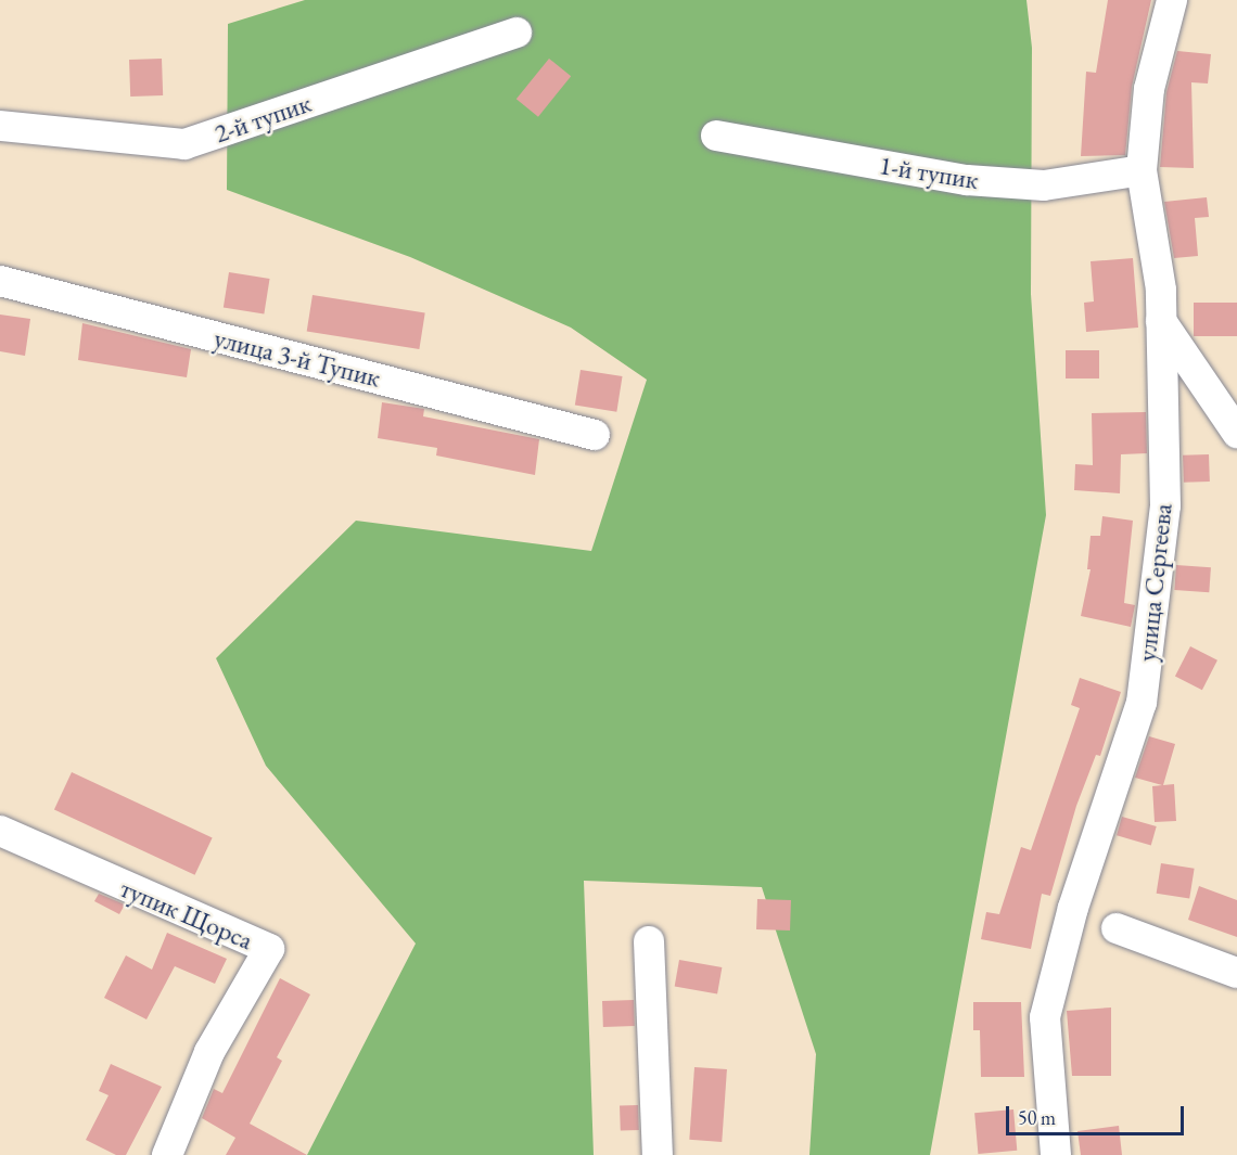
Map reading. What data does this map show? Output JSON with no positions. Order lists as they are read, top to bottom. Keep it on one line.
{"streets":{"street":["2-й тупик","1-й тупик","улица 3-й Тупик","улица Сергеева","тупик Щорса"]},"crossings":[["1-й тупик","улица Сергеева"]],"scale_bar":"50 m"}
